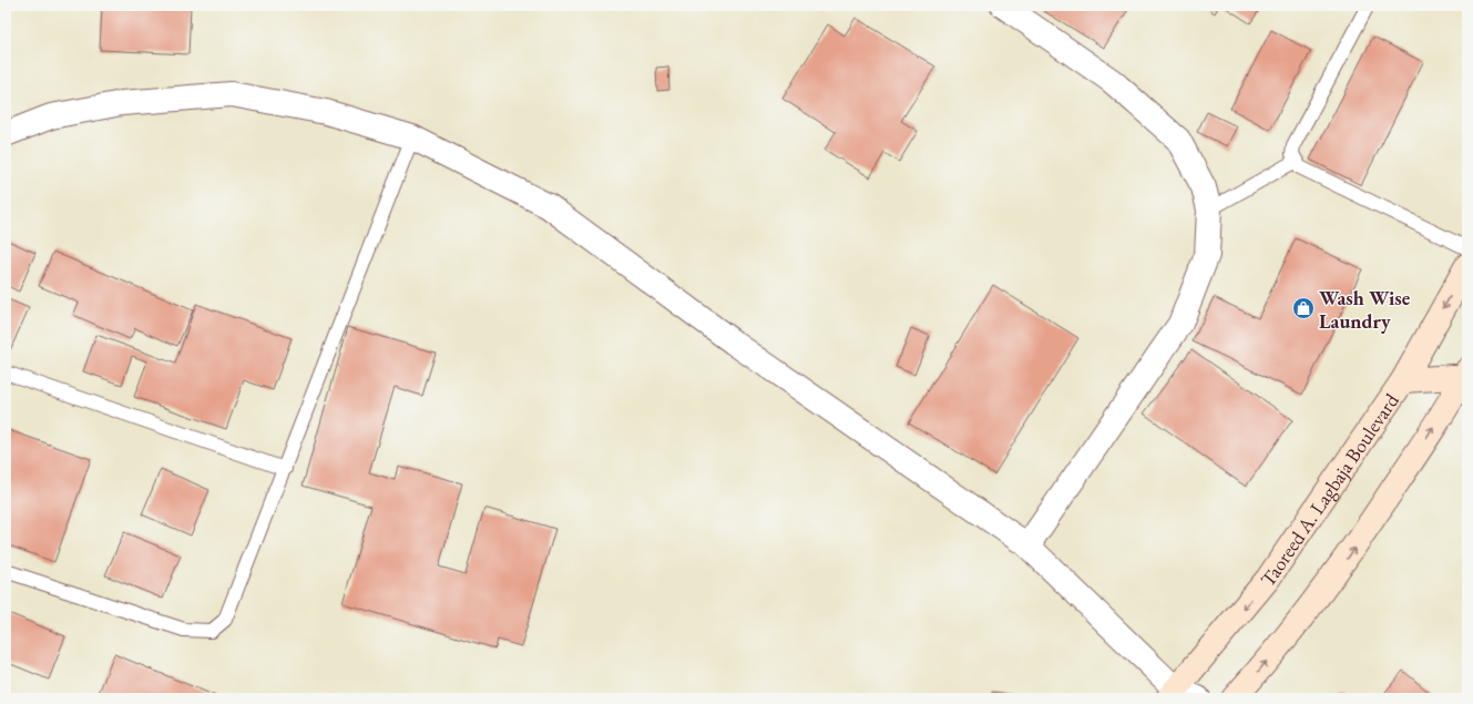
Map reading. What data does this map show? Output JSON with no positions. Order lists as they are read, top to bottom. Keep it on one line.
{"streets":{"street":["Taoreed A. Lagbaja Boulevard"]},"places":{"shop":["Wash Wise Laundry"]}}
